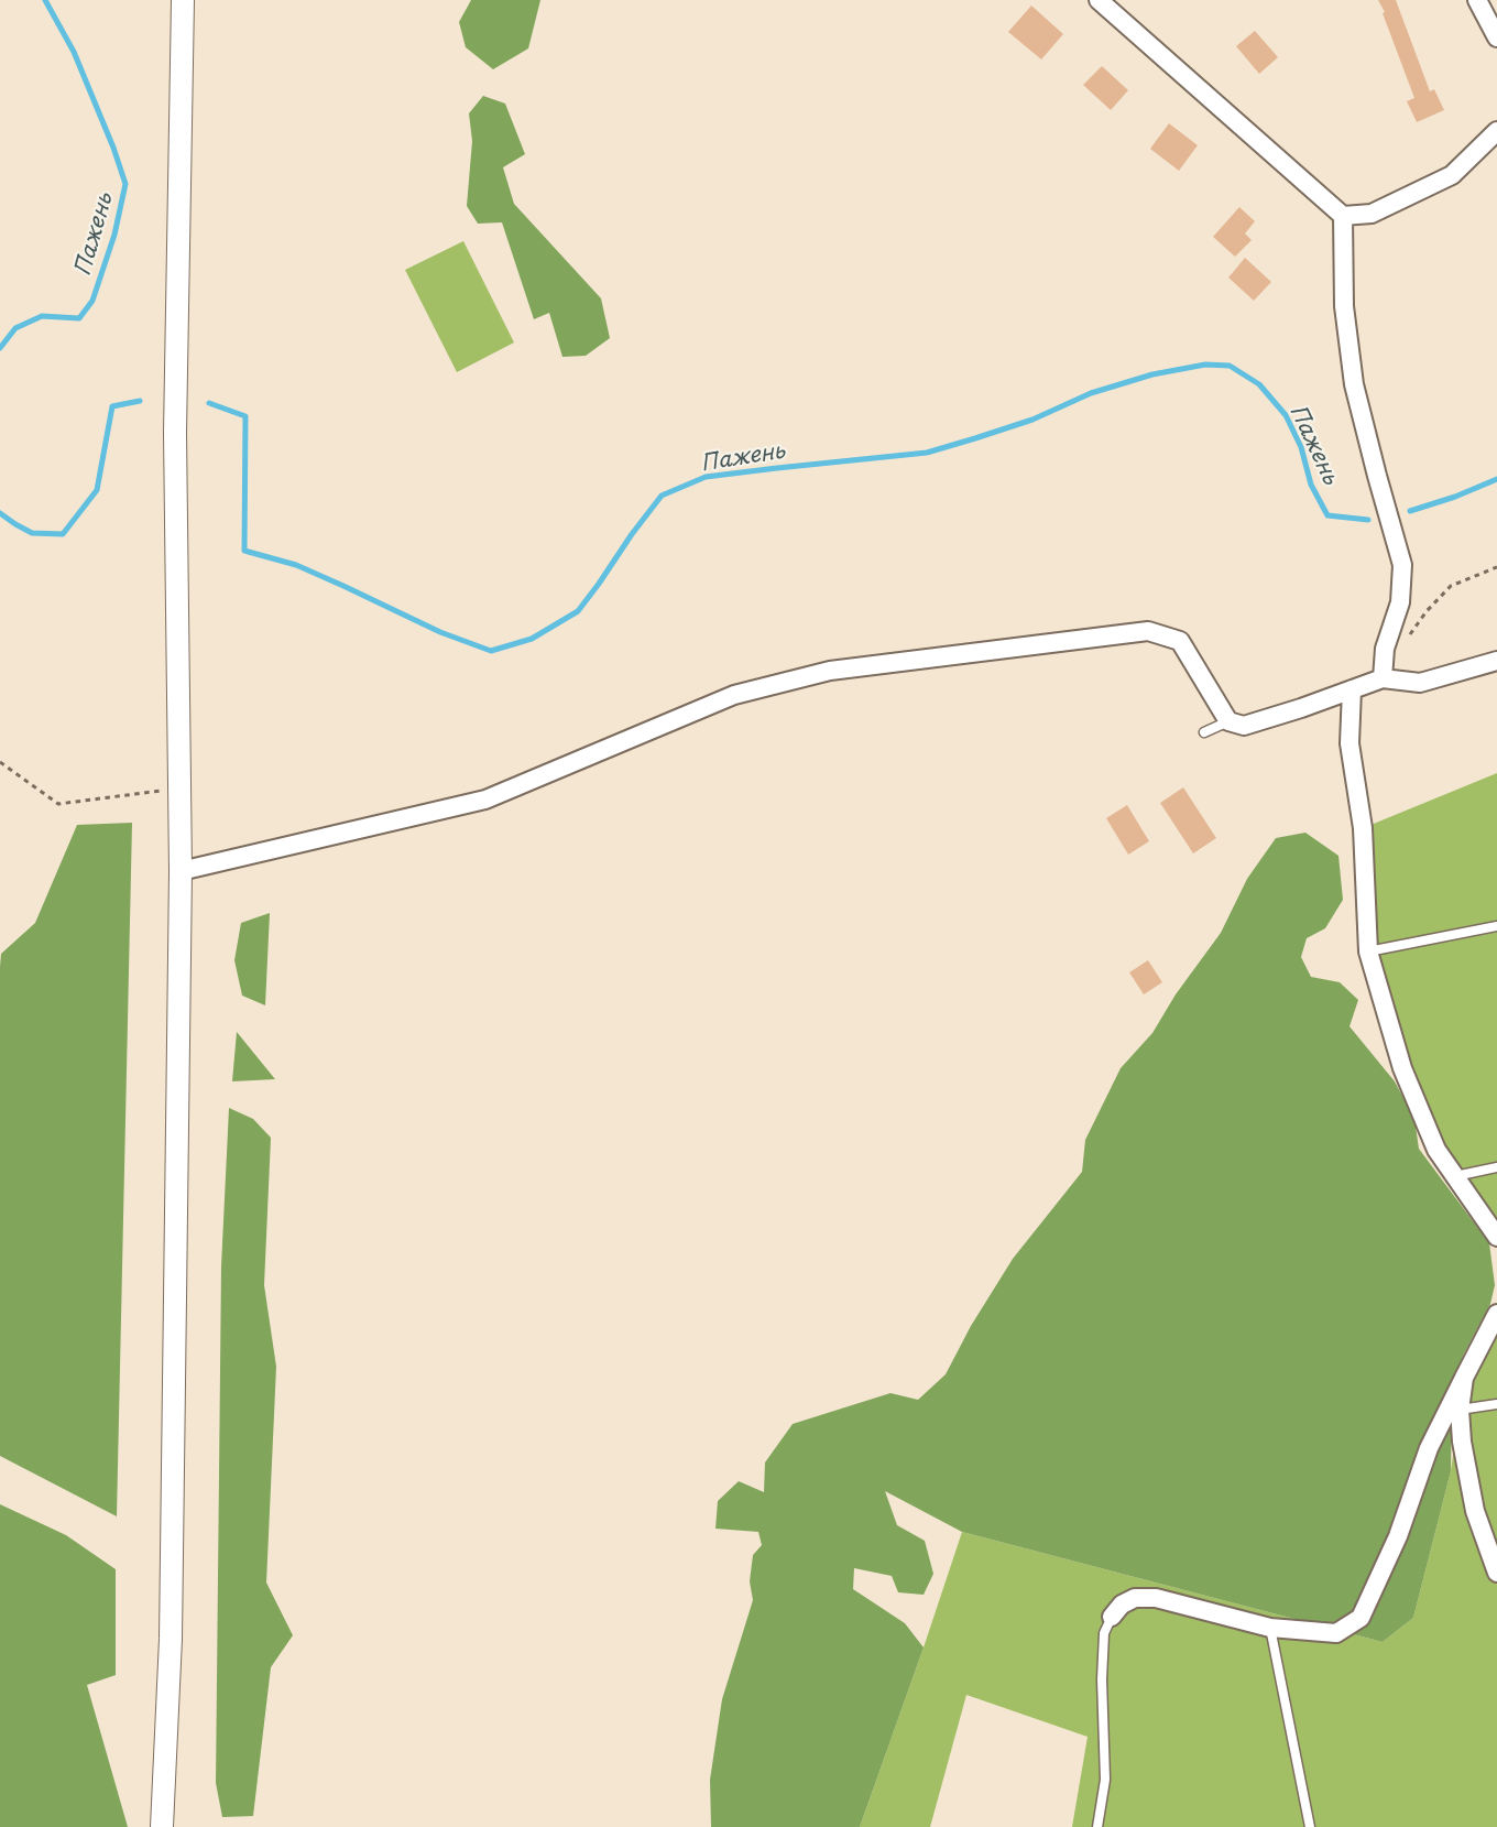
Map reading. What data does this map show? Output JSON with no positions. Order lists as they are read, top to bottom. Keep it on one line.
{"water":["Пажень"]}
